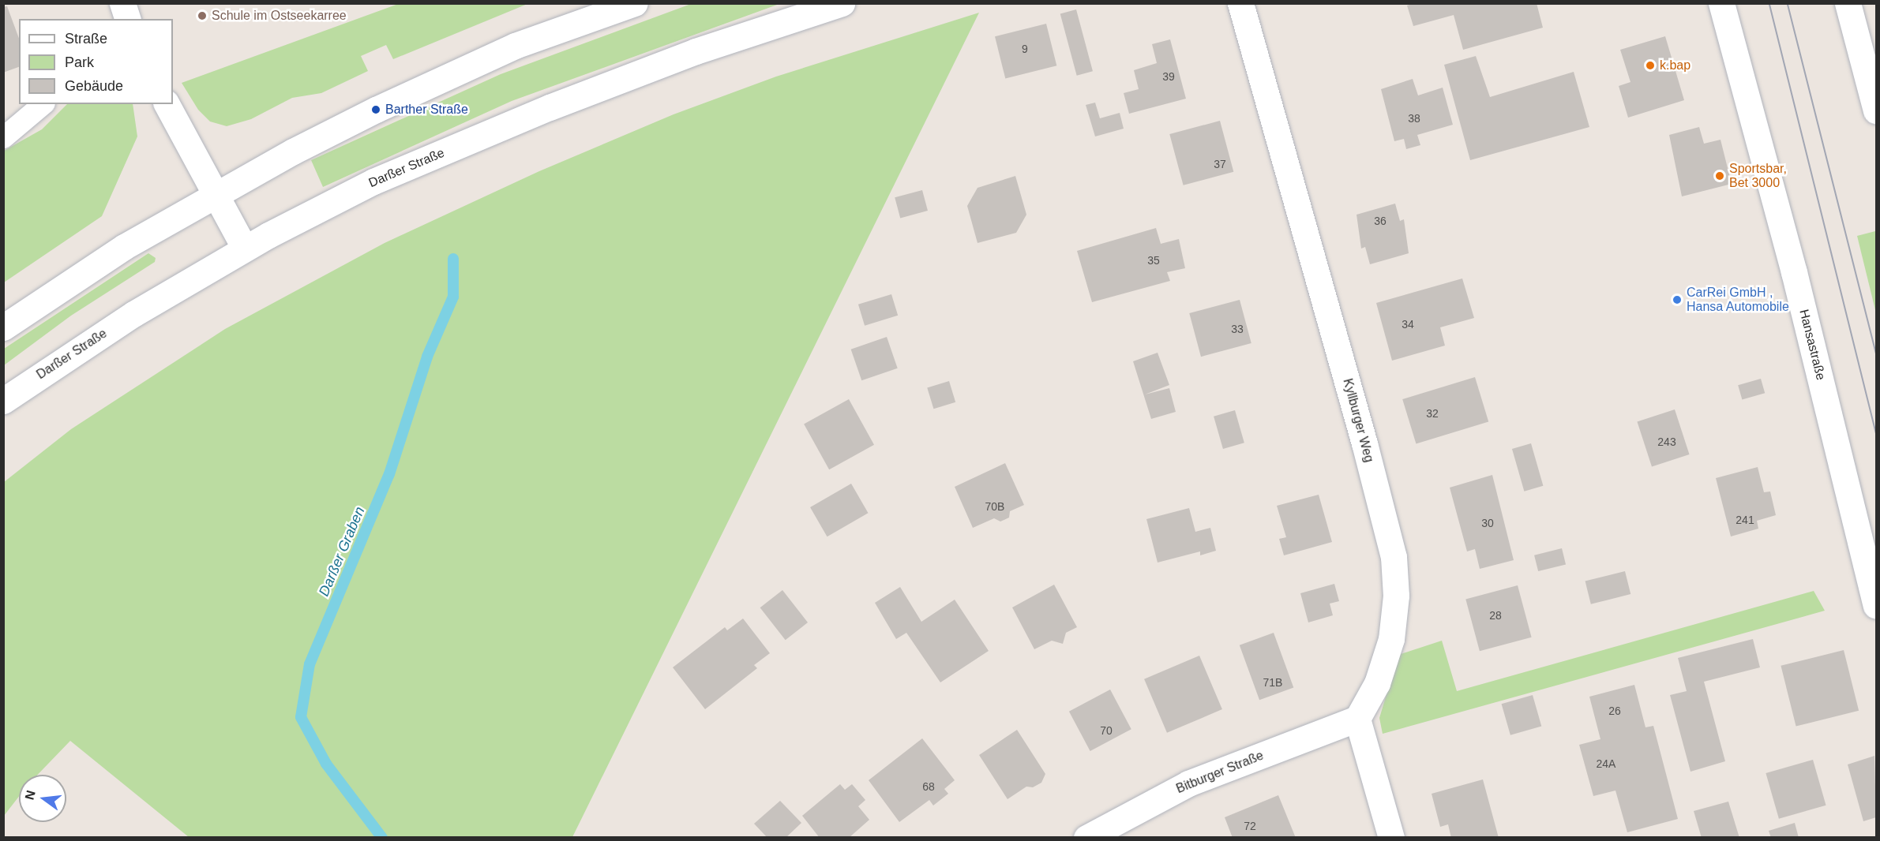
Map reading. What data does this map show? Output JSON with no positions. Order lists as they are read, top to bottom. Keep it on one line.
{"streets":{"main road":["Darßer Straße","Hansastraße","Kyllburger Weg","Bitburger Straße"]},"crossings":[["Kyllburger Weg","Bitburger Straße"]],"water":["Darßer Graben"],"places":["Schule im Ostseekarree","k.bap","Barther Straße","Sportsbar, Bet 3000","CarRei GmbH , Hansa Automobile"],"house_numbers":["9","39","38","37","36","35","34","33","32","243","70B","241","30","28","71B","26","70","24A","68","72"],"legend":["Straße","Park","Gebäude"],"north":"left"}
